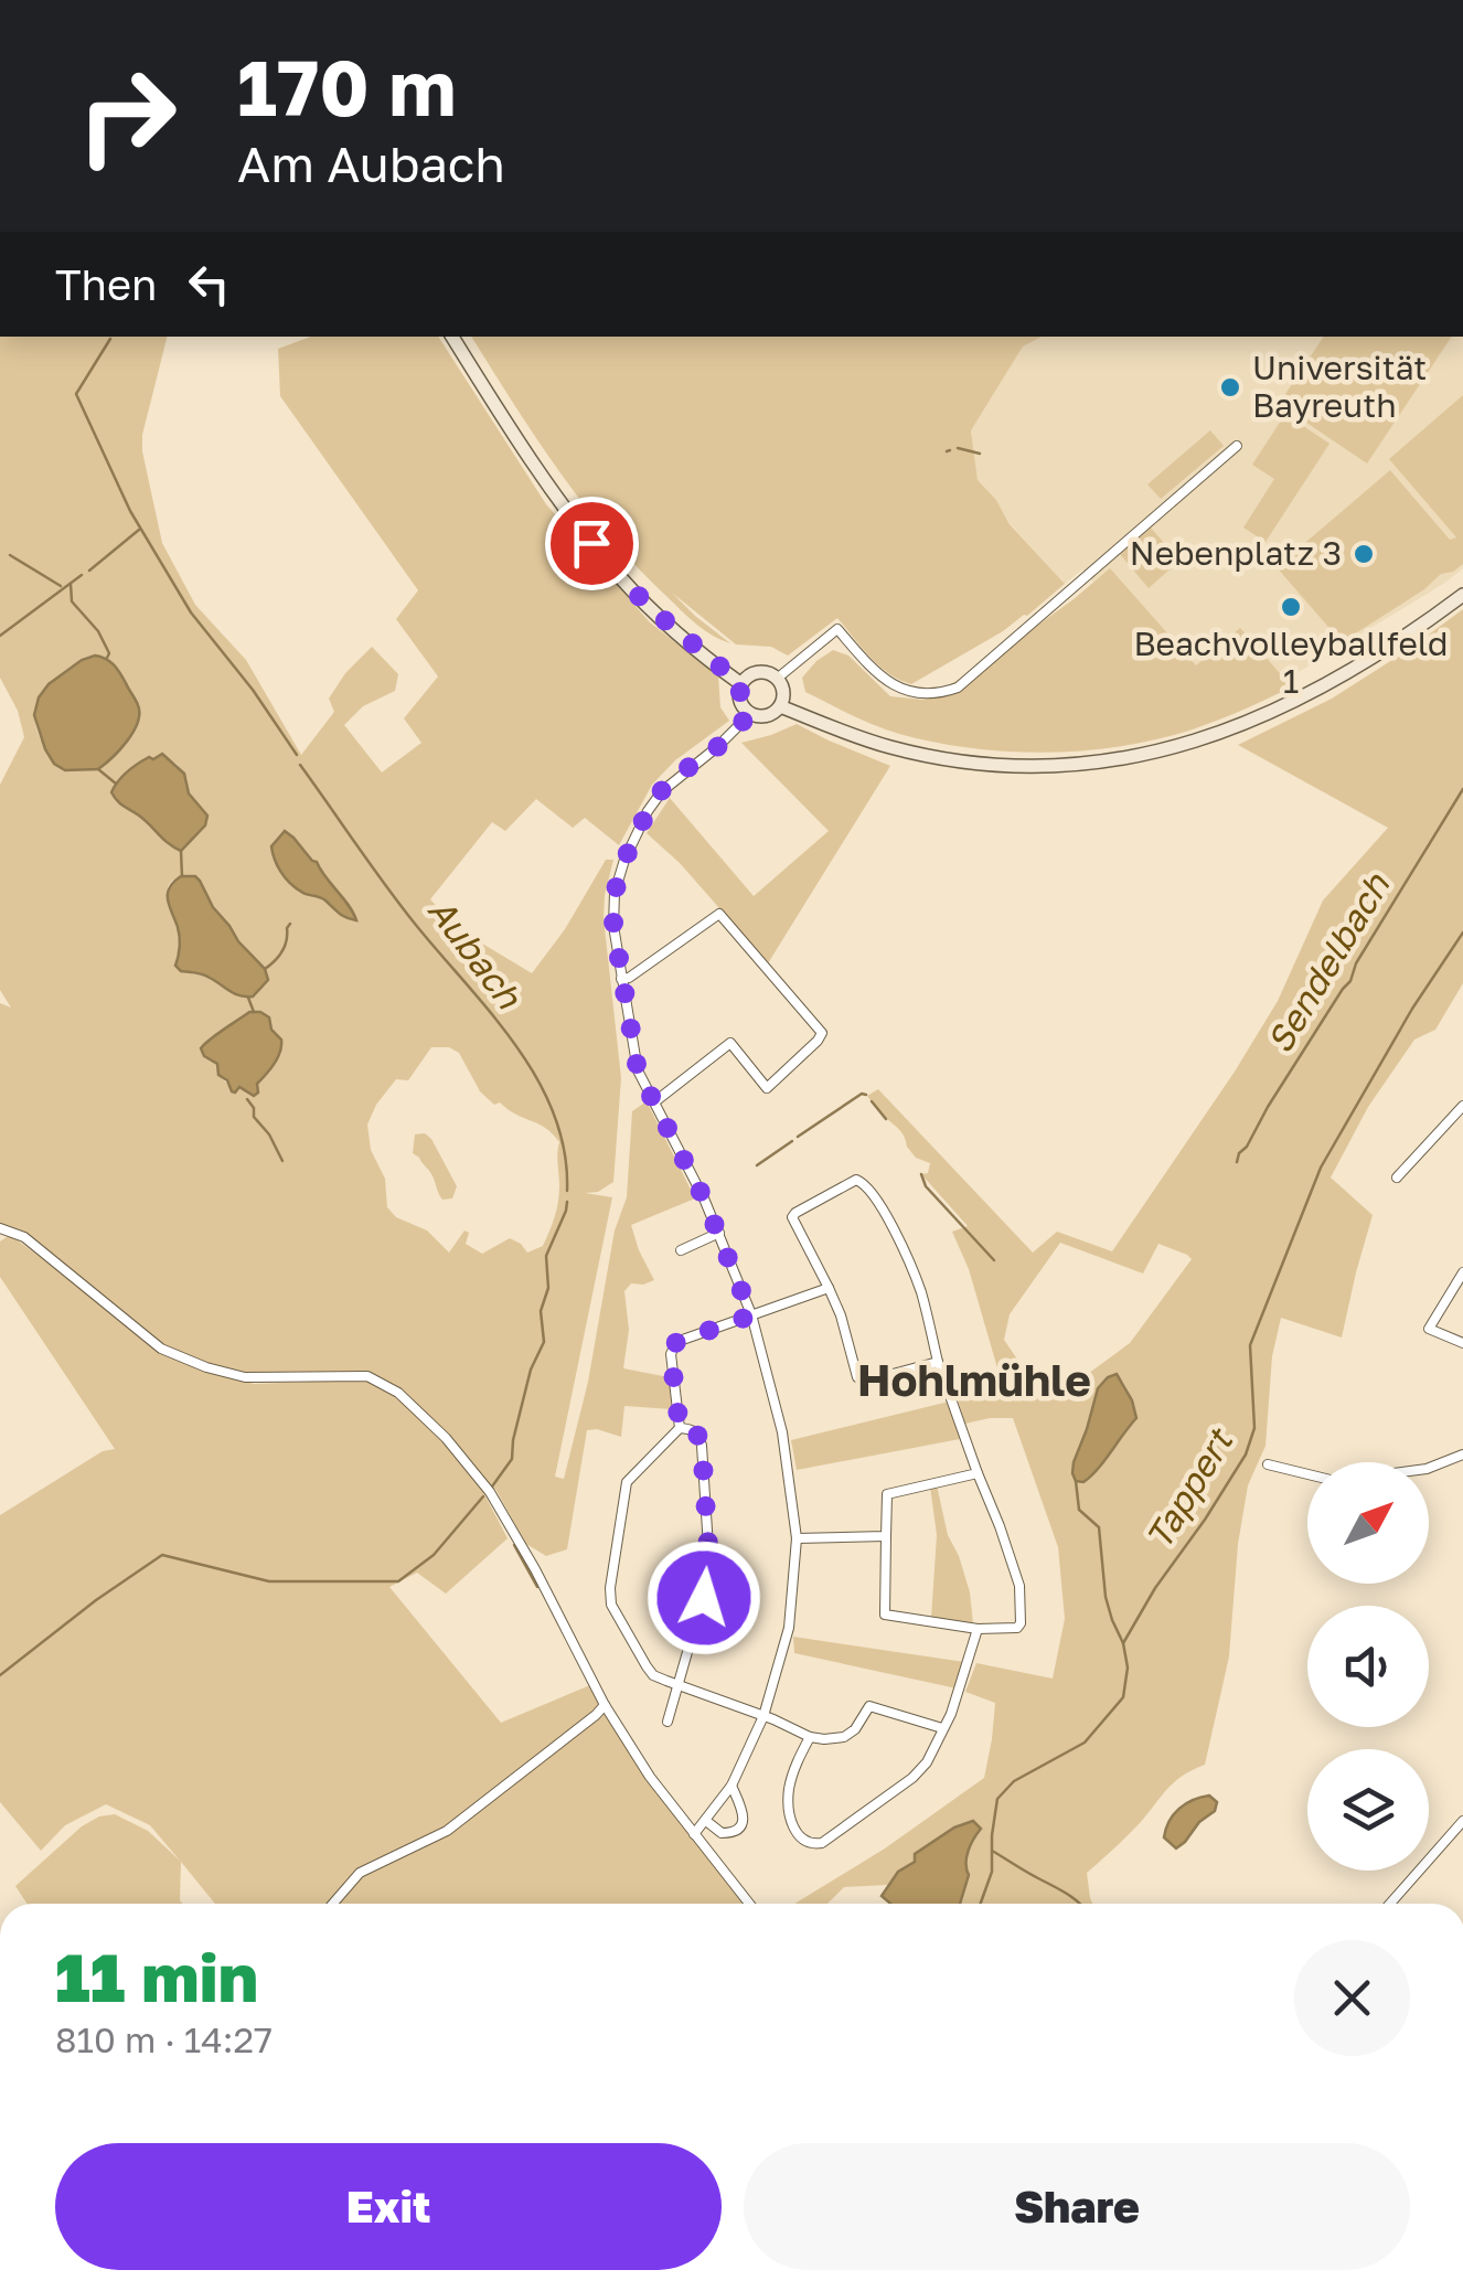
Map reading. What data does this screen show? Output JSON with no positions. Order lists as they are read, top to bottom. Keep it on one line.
{"districts":["Hohlmühle"],"water":["Aubach","Sendelbach","Tappert"],"places":["Universität Bayreuth","Nebenplatz 3","Beachvolleyballfeld 1"],"north":"top right","page":{"turn":["170 m","Am Aubach"],"then":"Then","heading":["11 min","810 m · 14:27"],"buttons":["Exit","Share"]}}
